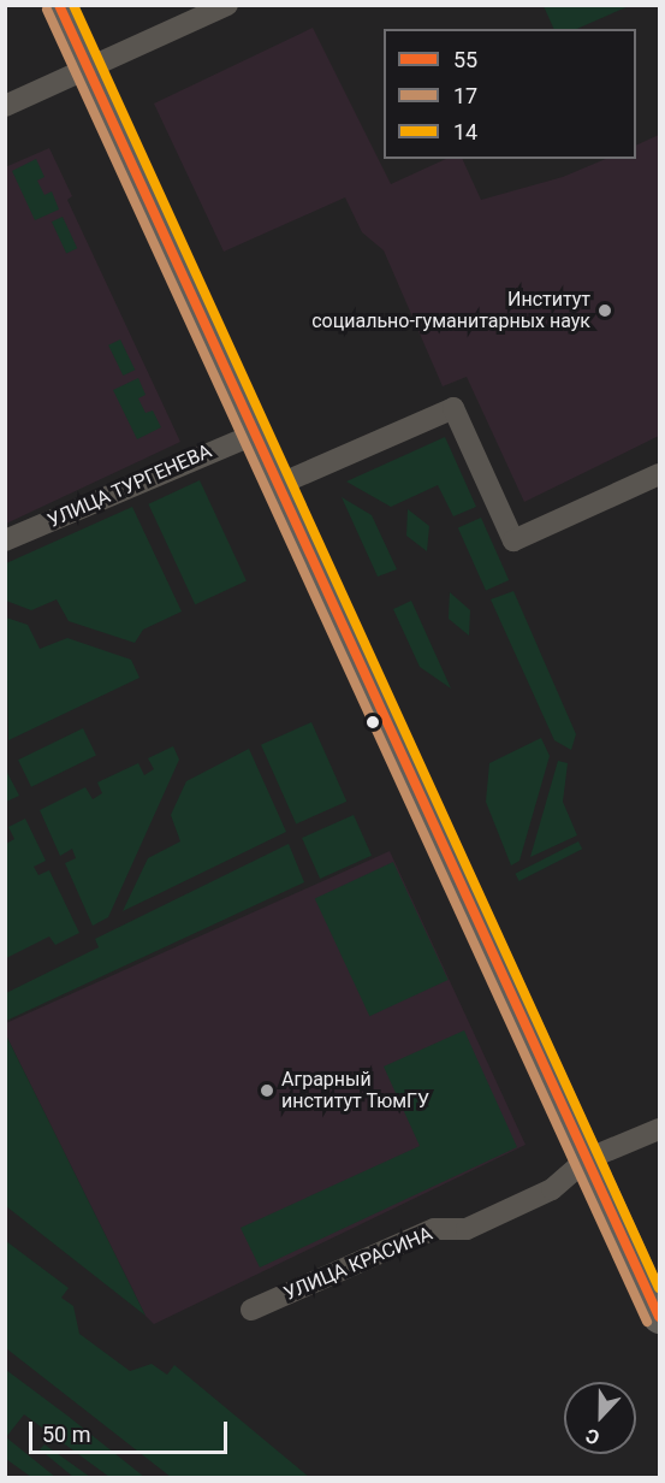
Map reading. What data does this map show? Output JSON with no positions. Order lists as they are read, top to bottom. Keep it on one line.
{"streets":{"street":["УЛИЦА ТУРГЕНЕВА","УЛИЦА КРАСИНА"]},"places":["Институт социально-гуманитарных наук","Аграрный институт ТюмГУ"],"lines":["transit line 55","transit line 14","transit line 17"],"legend":["55","17","14"],"scale_bar":"50 m","north":"bottom"}
